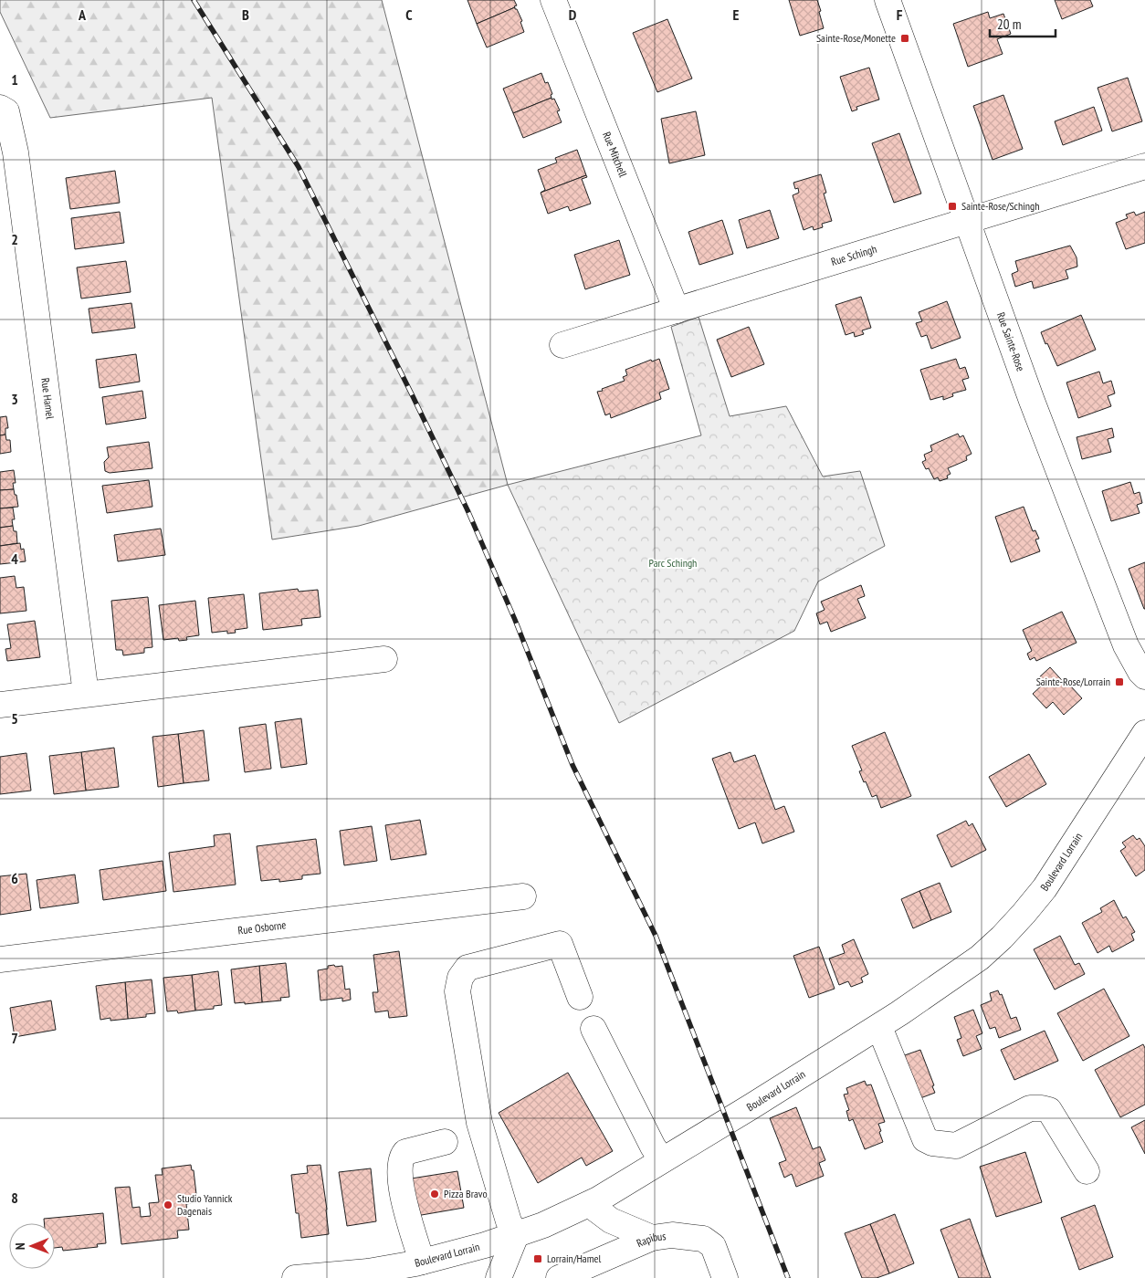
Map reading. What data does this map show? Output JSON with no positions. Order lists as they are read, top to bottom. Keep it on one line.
{"streets":{"street":["Rue Mitchell","Rue Schingh","Rue Sainte-Rose","Rue Hamel","Boulevard Lorrain","Rue Osborne","Rapibus"]},"crossings":[["Rue Mitchell","Rue Schingh"],["Rue Schingh","Rue Sainte-Rose"]],"parks":["Parc Schingh"],"places":{"transit":["Sainte-Rose/Monette","Sainte-Rose/Schingh","Sainte-Rose/Lorrain","Lorrain/Hamel"],"other":["Pizza Bravo","Studio Yannick Dagenais"]},"scale_bar":"20 m","north":"left","grid":{"columns":["A","B","C","D","E","F"],"rows":["1","2","3","4","5","6","7","8"]}}
